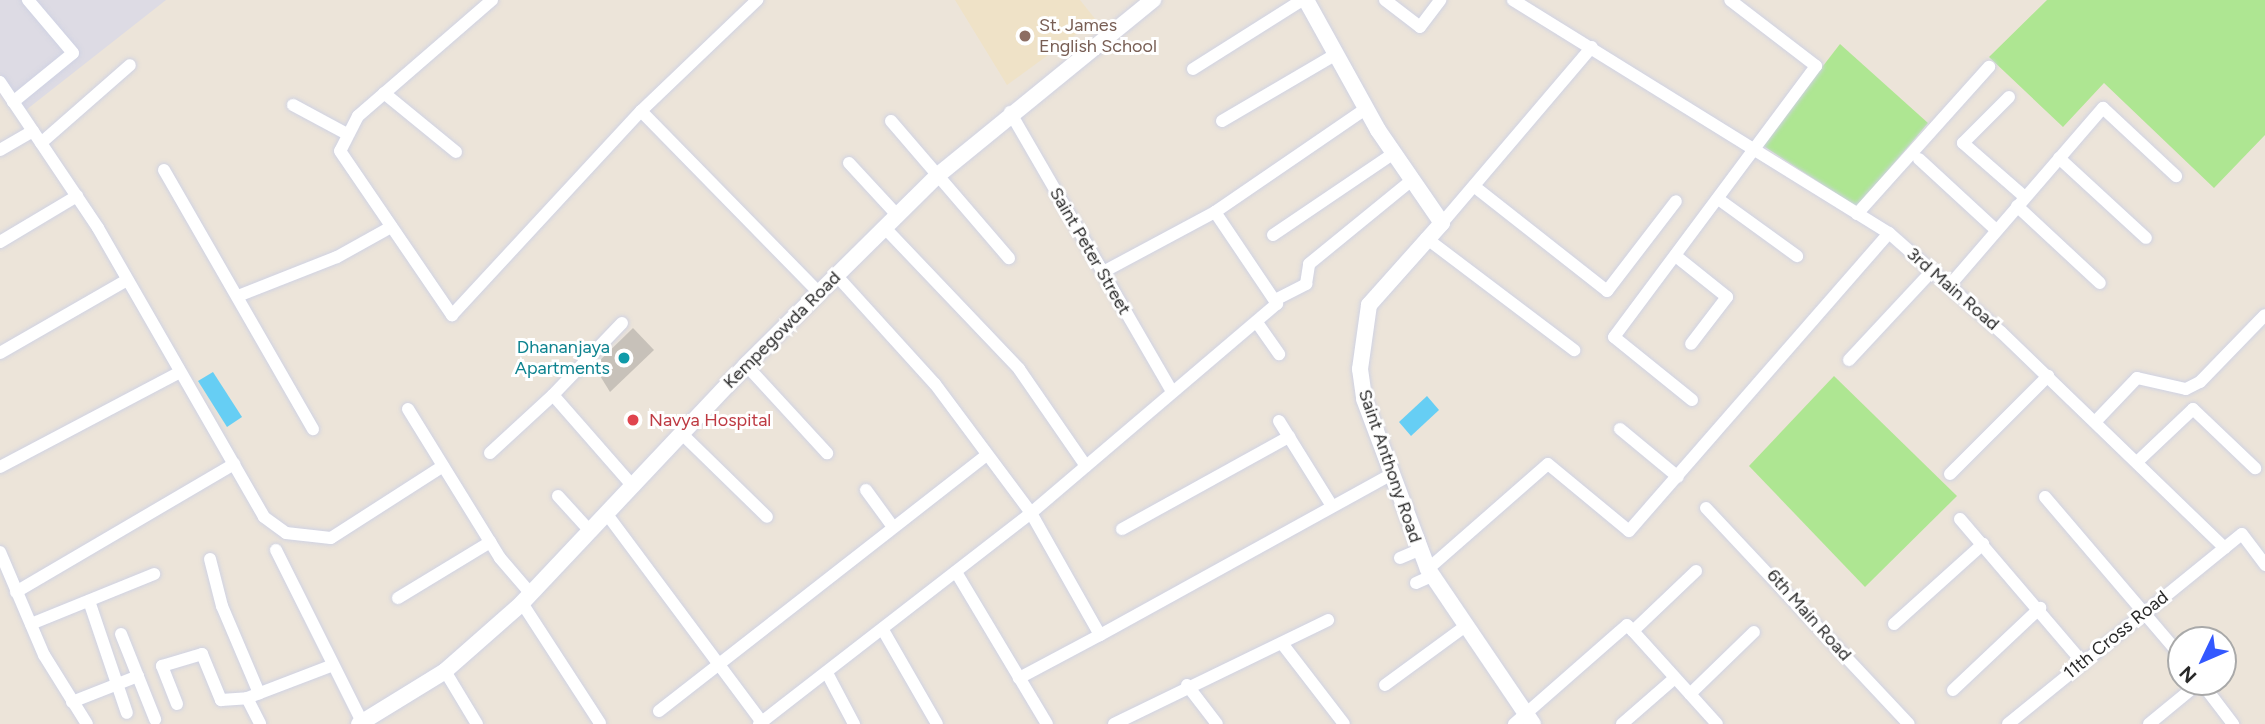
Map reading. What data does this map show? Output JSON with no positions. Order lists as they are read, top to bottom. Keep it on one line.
{"streets":{"street":["Saint Peter Street","3rd Main Road","Kempegowda Road","Saint Anthony Road","6th Main Road","11th Cross Road"]},"crossings":[["Saint Peter Street","Kempegowda Road"],["3rd Main Road","Saint Anthony Road"],["3rd Main Road","11th Cross Road"]],"places":["St. James English School","Dhananjaya Apartments","Navya Hospital"],"north":"bottom left"}
